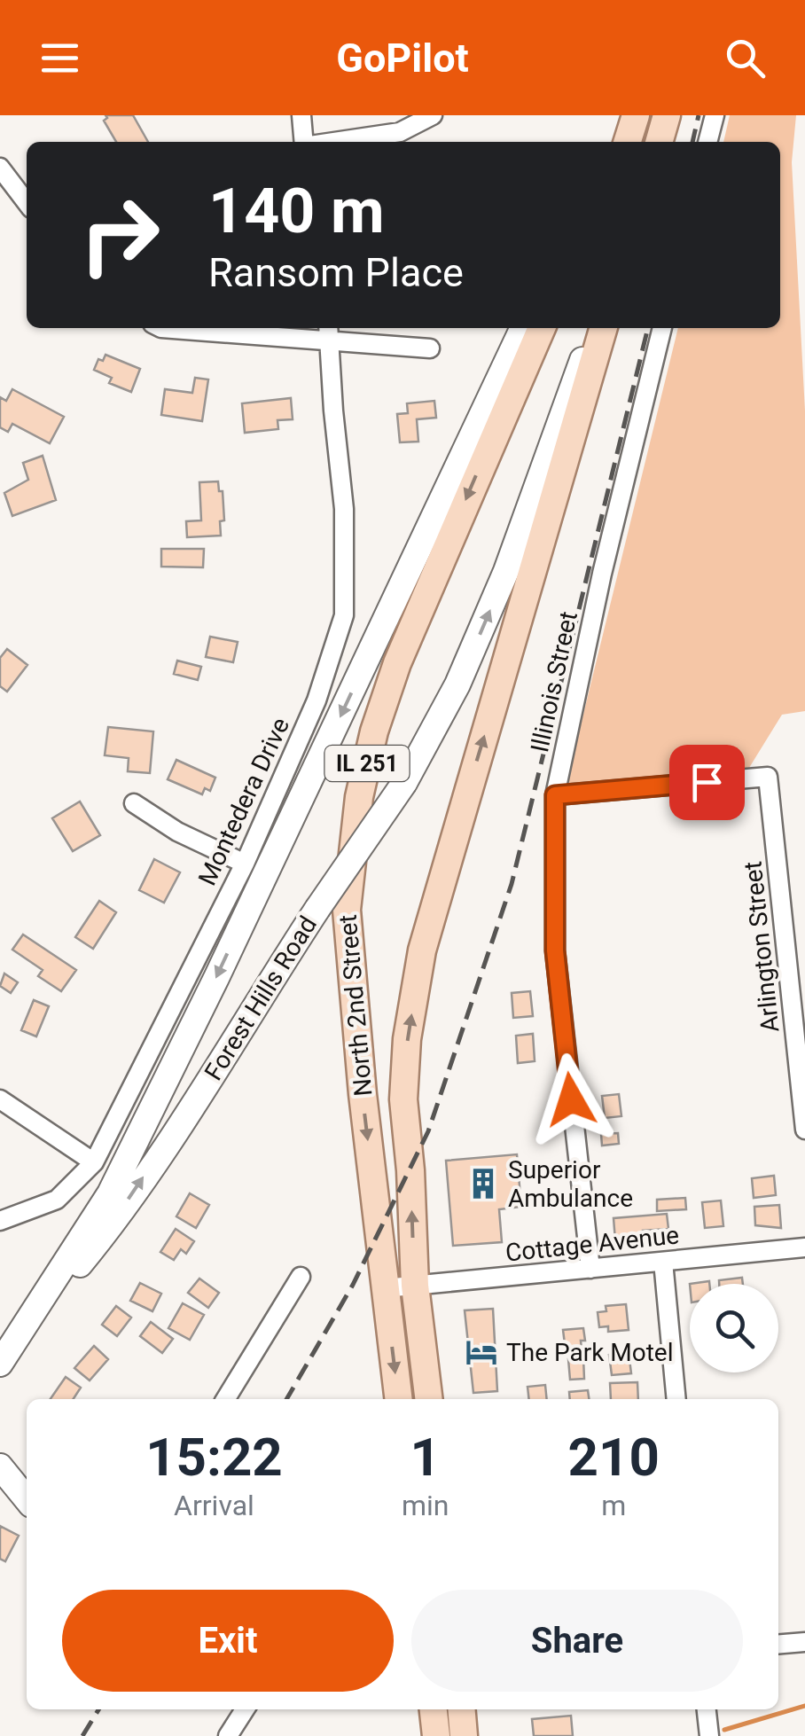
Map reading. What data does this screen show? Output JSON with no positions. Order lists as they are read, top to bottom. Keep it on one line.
{"streets":{"main road":["IL 251","North 2nd Street"],"street":["Illinois Street","Montedera Drive","Arlington Street","Forest Hills Road","Cottage Avenue"]},"crossings":[["Illinois Street","Arlington Street"],["Illinois Street","Cottage Avenue"],["North 2nd Street","Cottage Avenue"]],"places":{"building":["Superior Ambulance"],"hotel":["The Park Motel"]},"page":{"header":"GoPilot","turn":["140 m","Ransom Place"],"eta":["15:22","Arrival","1","min","210","m"],"buttons":["Exit","Share"]}}
